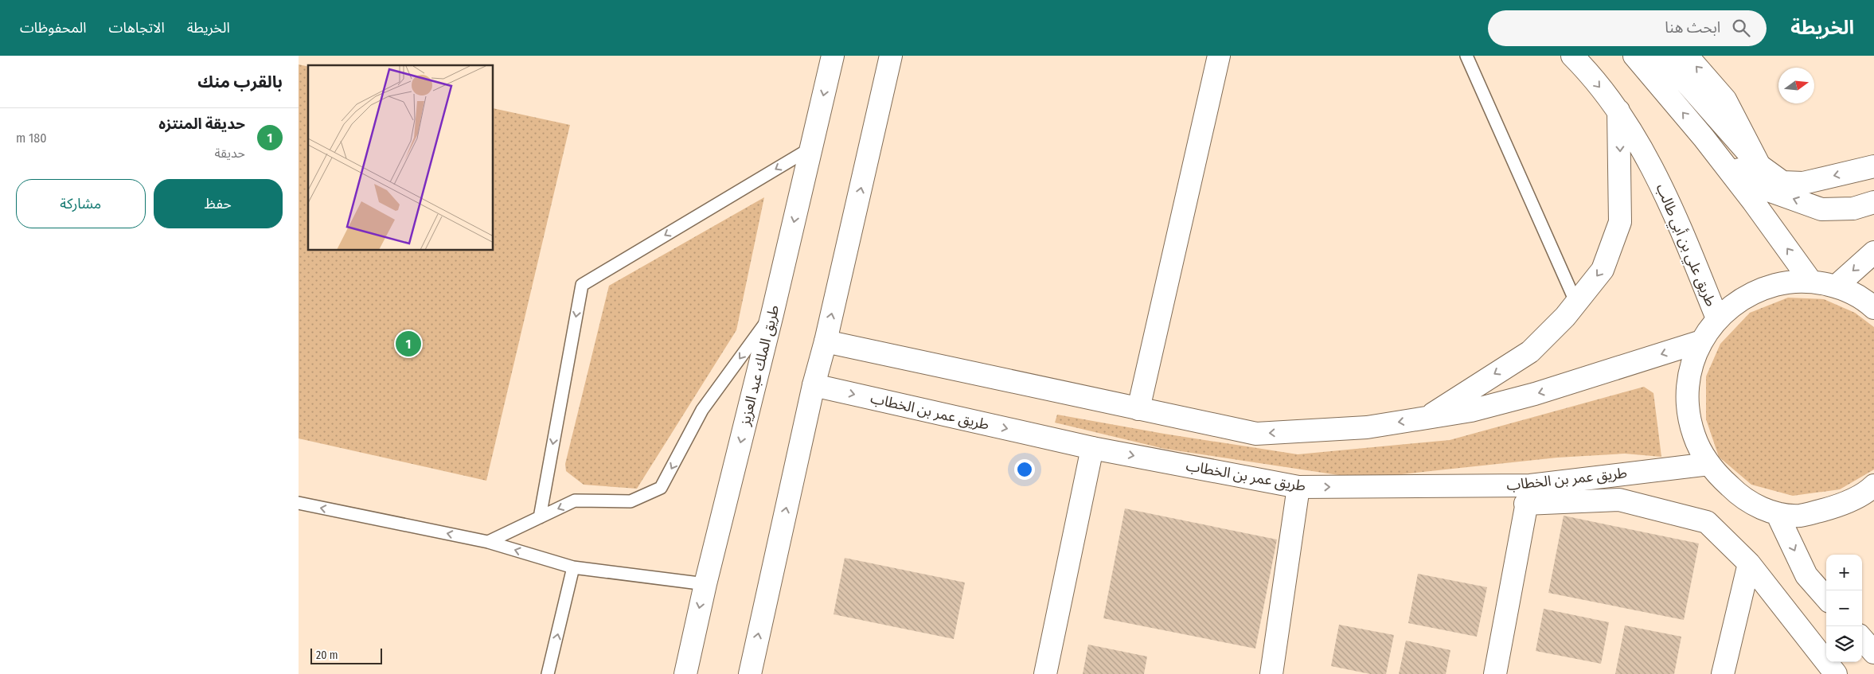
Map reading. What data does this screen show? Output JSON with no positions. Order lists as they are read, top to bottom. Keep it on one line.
{"streets":{"main road":["طريق علي بن أبي طالب","طريق الملك عبد العزيز","طريق عمر بن الخطاب"]},"scale_bar":"20 m","north":"right","page":{"header":"الخريطة","search":"ابحث هنا","nav":["الخريطة","الاتجاهات","المحفوظات"],"heading":"بالقرب منك","list":[{"mark":"1","name":"حديقة المنتزه","note":"حديقة","value":"180 m"}],"buttons":["حفظ","مشاركة"],"pins":"1","map_buttons":["+","−"],"scale":"20 m"}}
